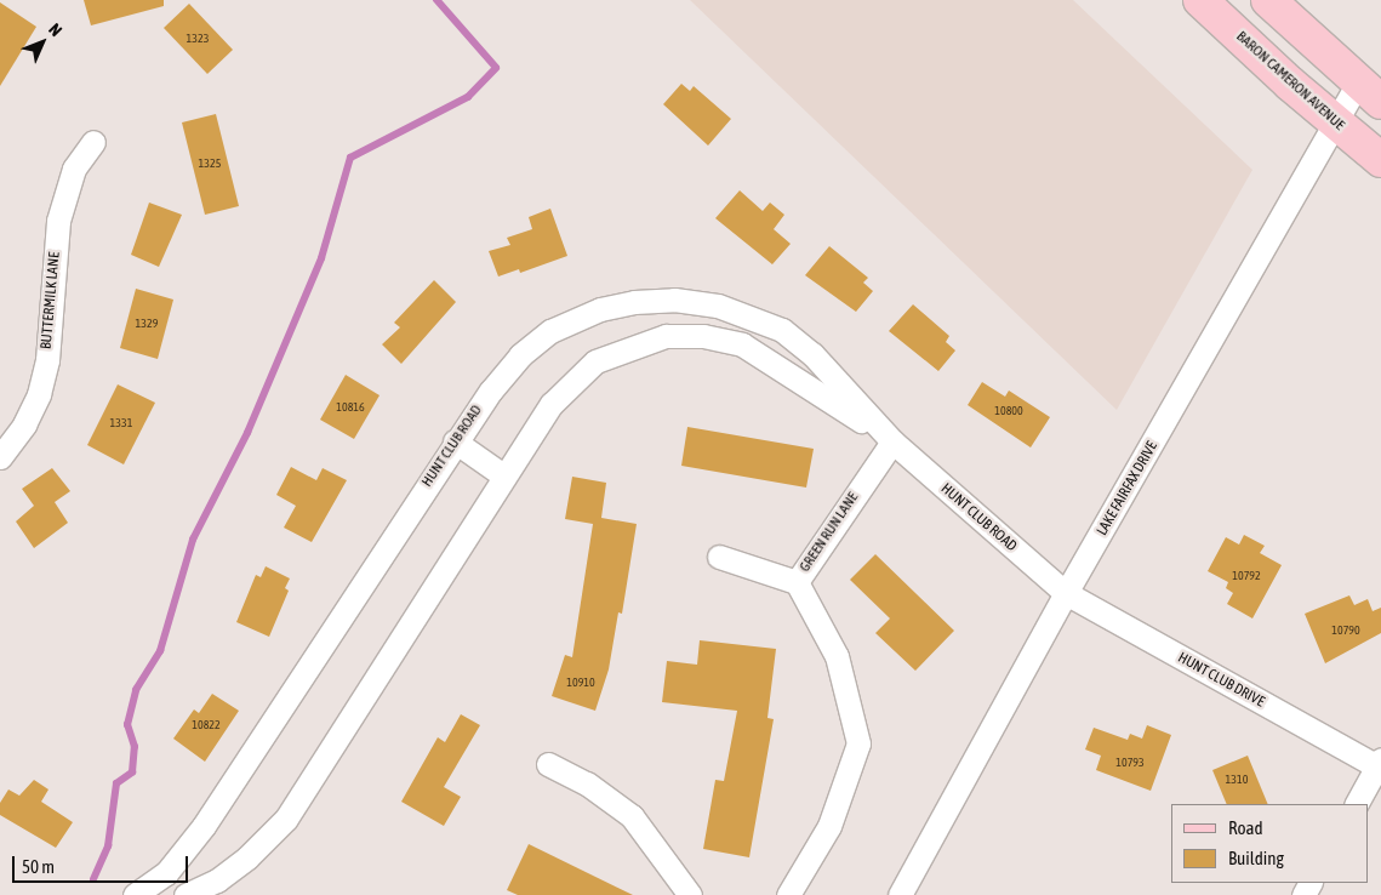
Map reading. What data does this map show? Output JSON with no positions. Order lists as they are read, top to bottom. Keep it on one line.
{"streets":{"main road":["BARON CAMERON AVENUE"],"street":["BUTTERMILK LANE","HUNT CLUB ROAD","LAKE FAIRFAX DRIVE","GREEN RUN LANE","HUNT CLUB DRIVE"]},"crossings":[["BARON CAMERON AVENUE","LAKE FAIRFAX DRIVE"],["HUNT CLUB ROAD","LAKE FAIRFAX DRIVE"],["HUNT CLUB ROAD","GREEN RUN LANE"],["HUNT CLUB ROAD","HUNT CLUB DRIVE"],["LAKE FAIRFAX DRIVE","HUNT CLUB DRIVE"]],"house_numbers":["1323","1325","1329","10816","10800","1331","10792","10790","10910","10822","10793","1310"],"legend":["Road","Building"],"scale_bar":"50 m","north":"top right"}
